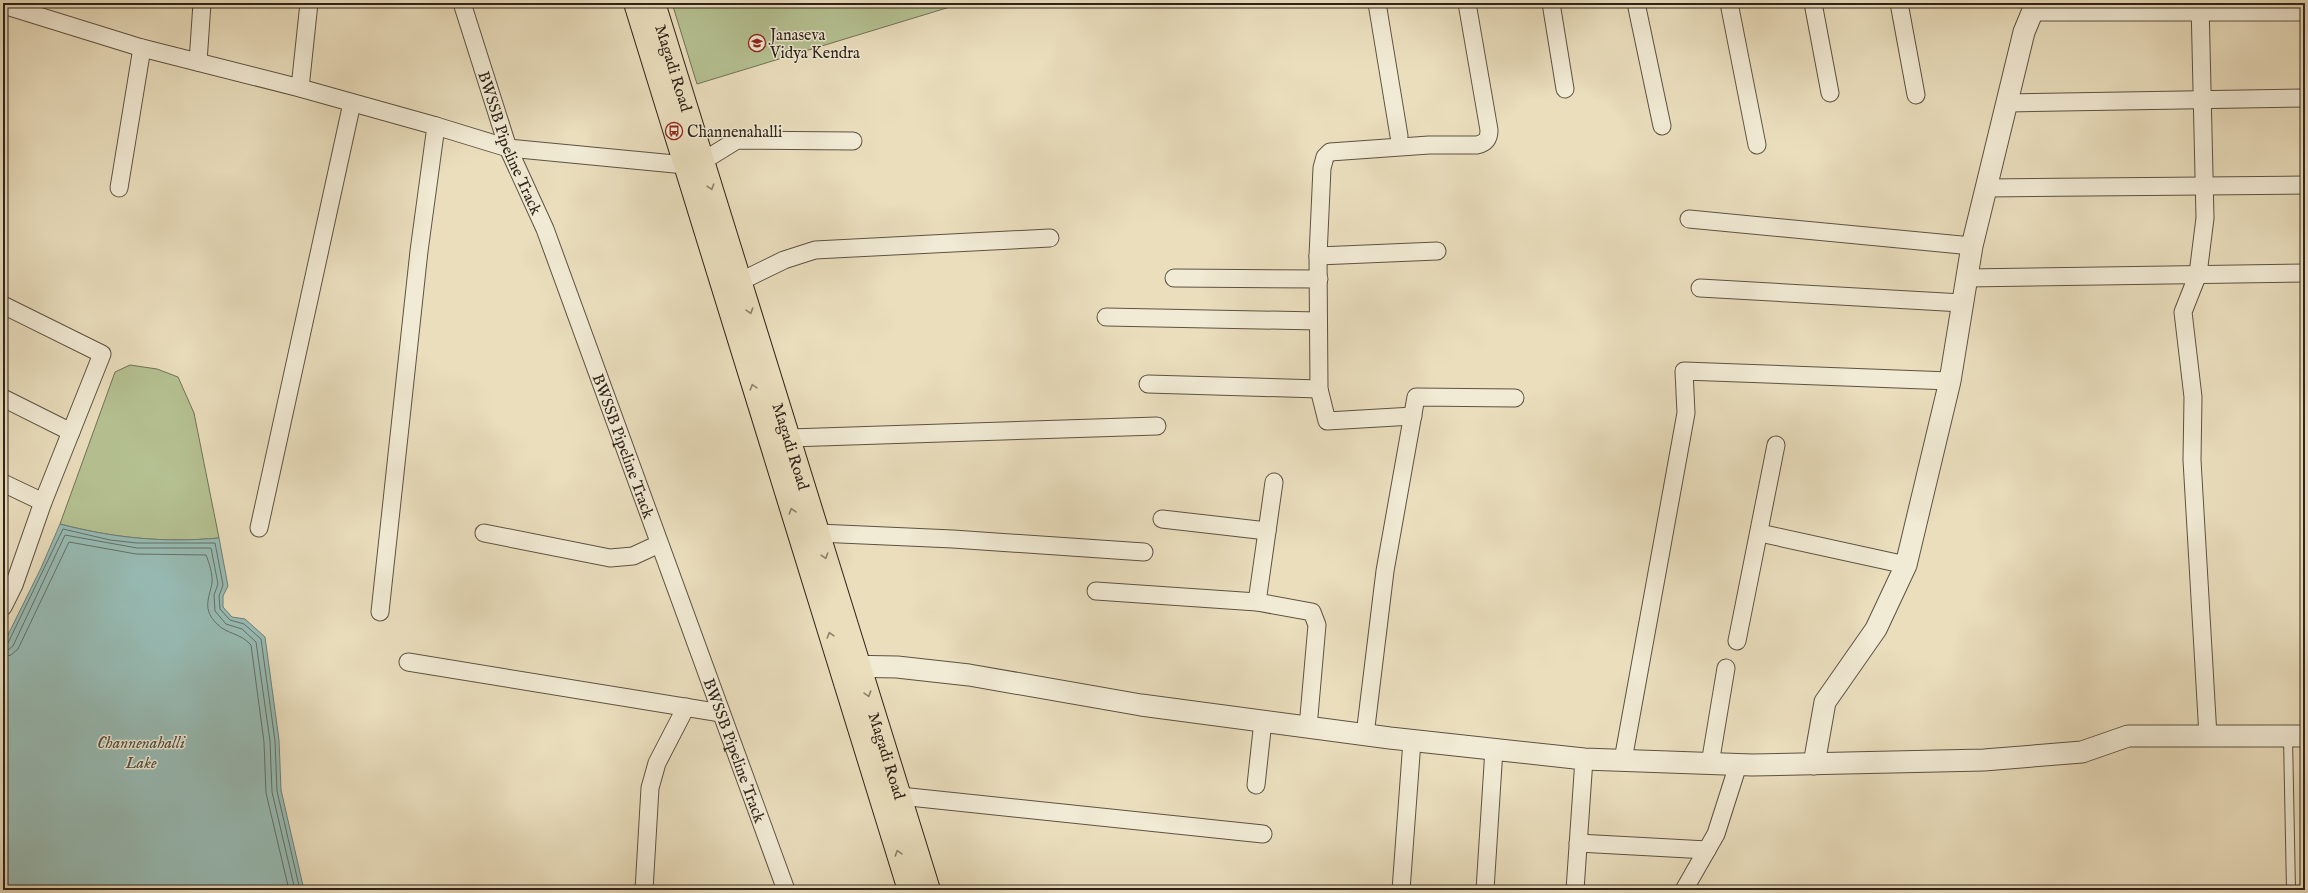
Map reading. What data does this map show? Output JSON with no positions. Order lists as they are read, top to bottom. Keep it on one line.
{"streets":{"main road":["Magadi Road"],"street":["BWSSB Pipeline Track"]},"water":["Channenahalli Lake"],"places":{"school or university":["Janaseva Vidya Kendra"],"bus stop":["Channenahalli"]}}
